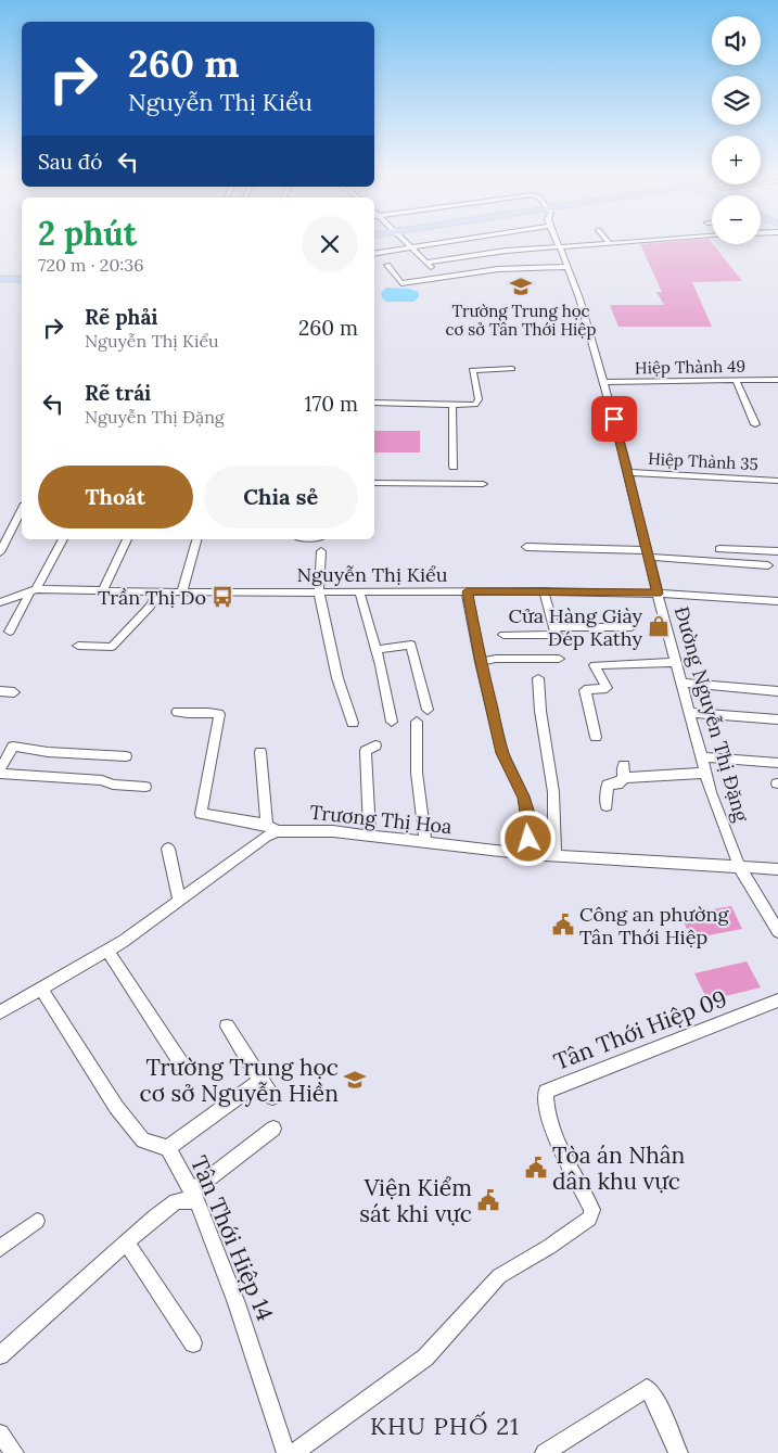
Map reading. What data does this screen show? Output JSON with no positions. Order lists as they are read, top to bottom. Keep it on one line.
{"streets":{"street":["Hiệp Thành 49","Hiệp Thành 35","Nguyễn Thị Kiểu","Đường Nguyễn Thị Đặng","Trương Thị Hoa","Tân Thới Hiệp 09","Tân Thới Hiệp 14"]},"crossings":[["Hiệp Thành 49","Đường Nguyễn Thị Đặng"],["Hiệp Thành 35","Đường Nguyễn Thị Đặng"],["Nguyễn Thị Kiểu","Đường Nguyễn Thị Đặng"],["Đường Nguyễn Thị Đặng","Trương Thị Hoa"]],"districts":["KHU PHỐ 21"],"places":{"school or university":["Trường Trung học cơ sở Tân Thới Hiệp","Trường Trung học cơ sở Nguyễn Hiền"],"bus stop":["Trần Thị Do"],"shop":["Cửa Hàng Giày Dép Kathy"],"public building":["Công an phường Tân Thới Hiệp","Tòa án Nhân dân khu vực","Viện Kiểm sát khi vực"]},"page":{"map_buttons":["+","−"],"turn":["260 m","Nguyễn Thị Kiểu"],"then":"Sau đó","heading":["2 phút","720 m · 20:36"],"list":[{"name":"Rẽ phải","note":"Nguyễn Thị Kiểu","value":"260 m"},{"name":"Rẽ trái","note":"Nguyễn Thị Đặng","value":"170 m"}],"buttons":["Thoát","Chia sẻ"]}}
